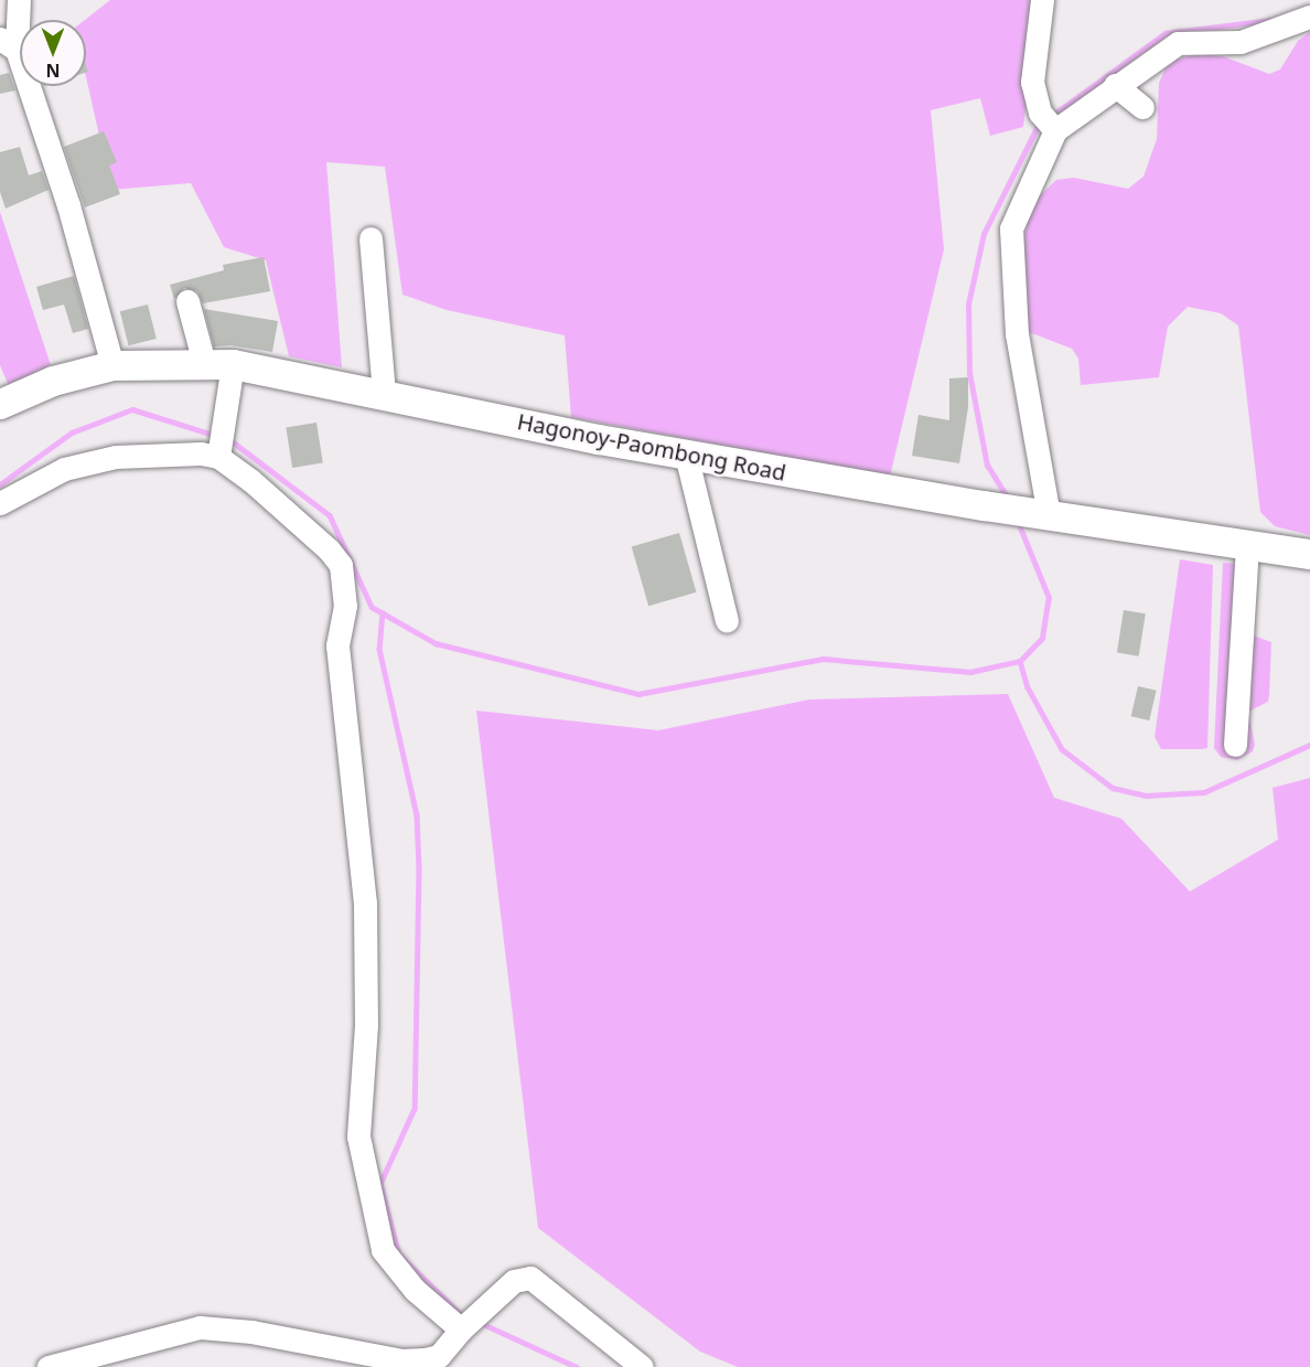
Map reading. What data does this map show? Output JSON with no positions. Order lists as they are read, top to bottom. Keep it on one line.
{"streets":{"main road":["Hagonoy-Paombong Road"]},"north":"bottom"}
